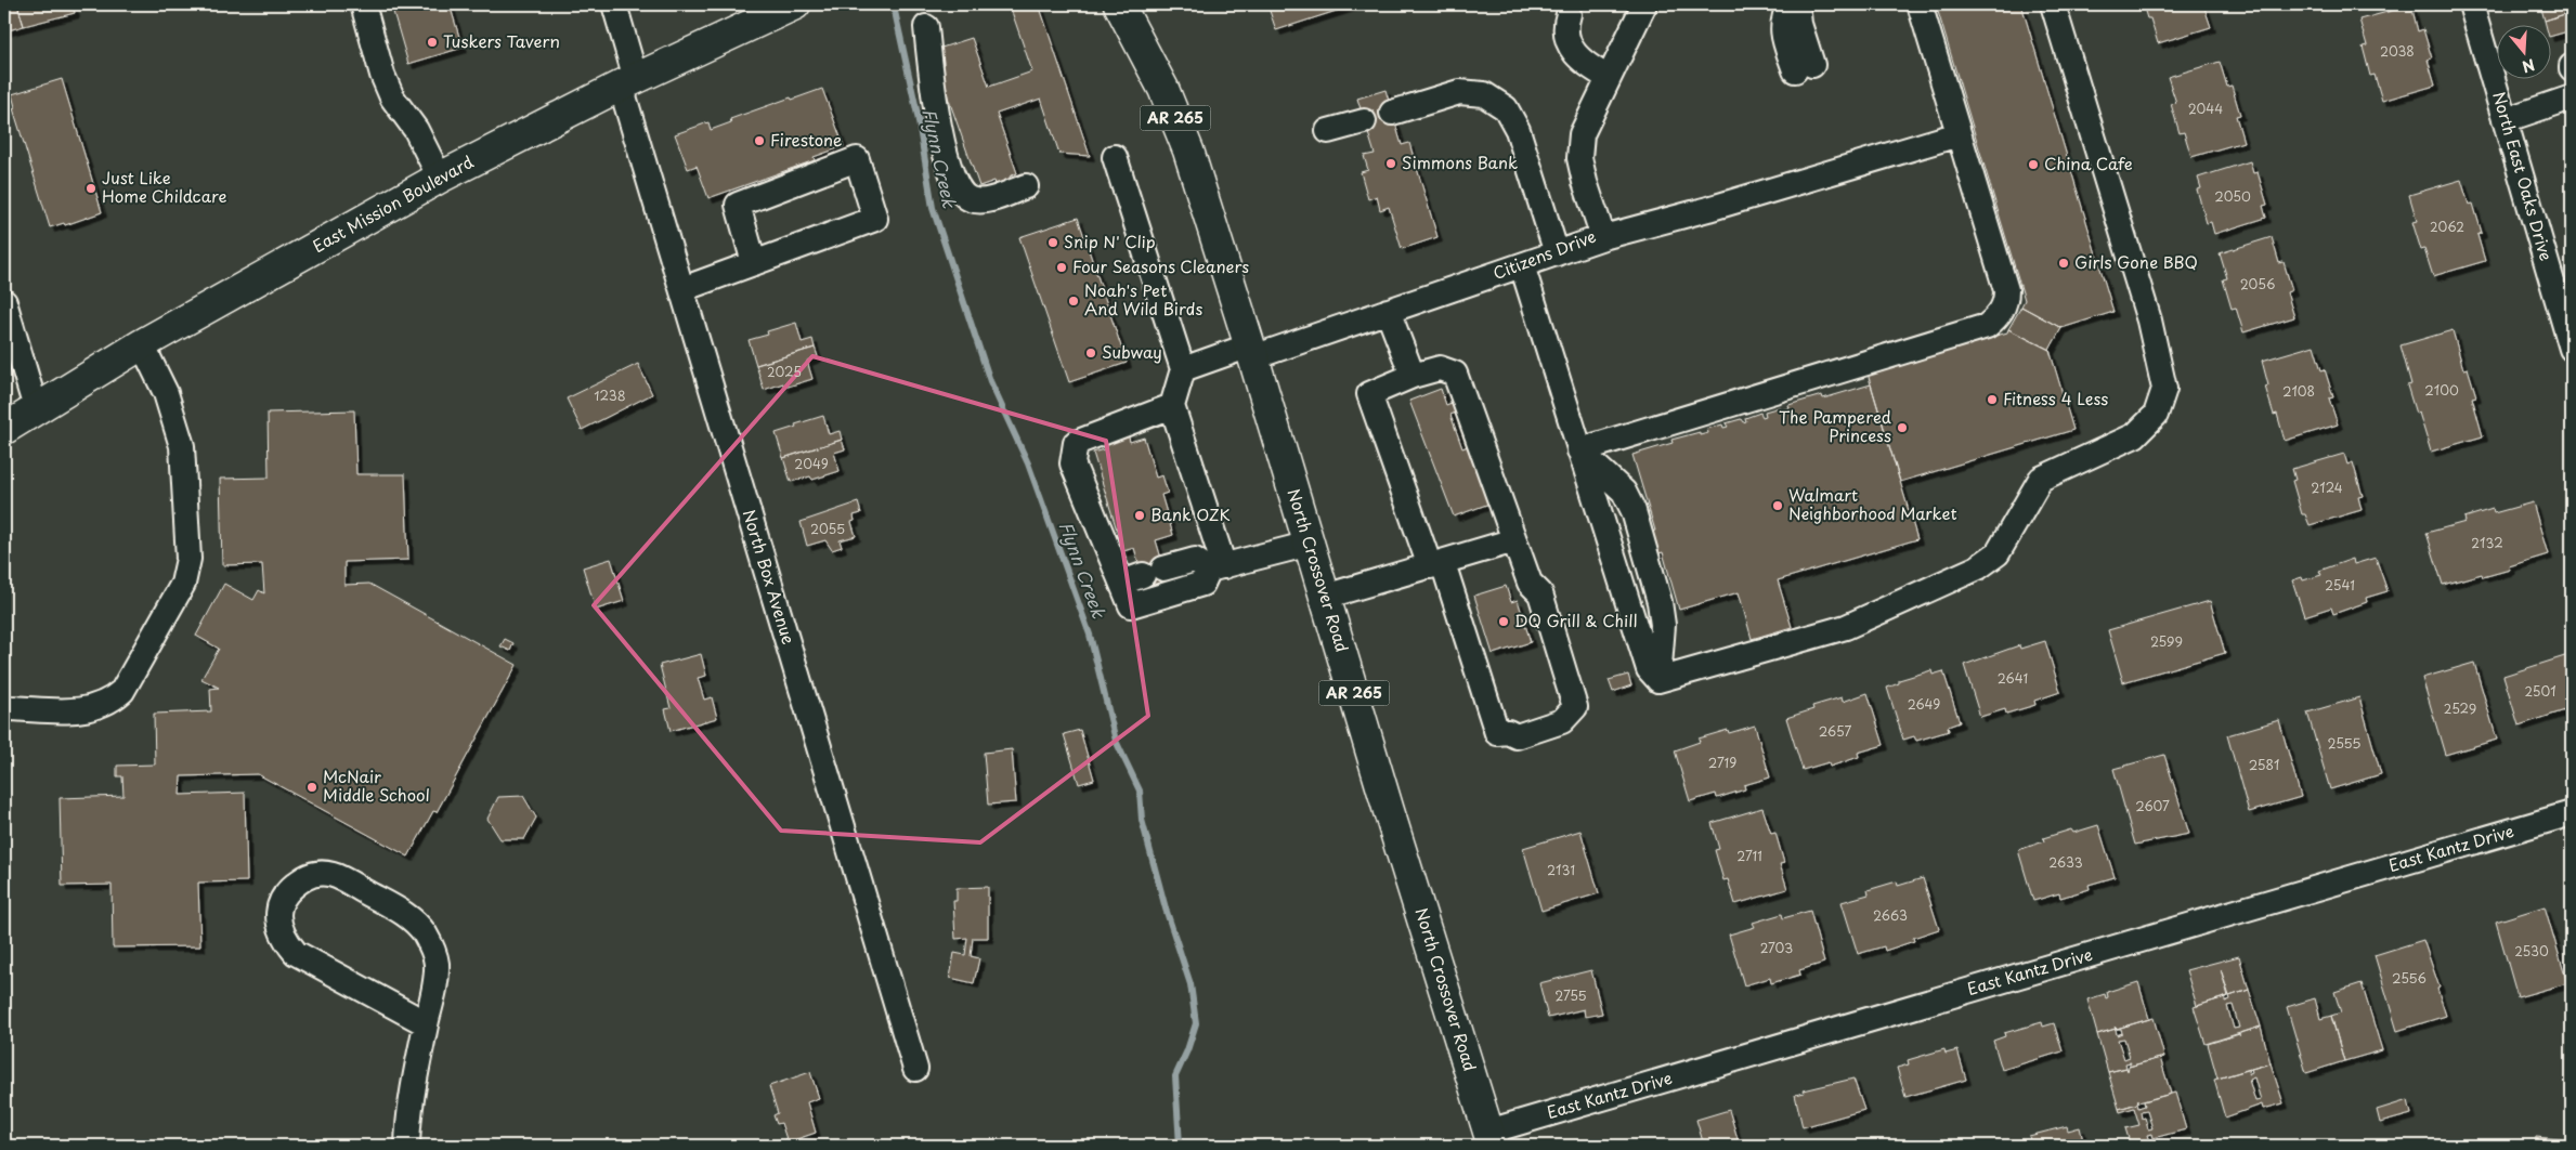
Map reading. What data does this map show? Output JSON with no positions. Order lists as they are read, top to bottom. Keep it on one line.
{"streets":{"main road":["AR 265","East Mission Boulevard","North Crossover Road"],"street":["North East Oaks Drive","Citizens Drive","North Box Avenue","East Kantz Drive"]},"crossings":[["East Mission Boulevard","North Box Avenue"],["Citizens Drive","North Crossover Road"],["North Crossover Road","East Kantz Drive"]],"water":["Flynn Creek"],"places":["Tuskers Tavern","Firestone","Simmons Bank","China Cafe","Just Like Home Childcare","Snip N' Clip","Girls Gone BBQ","Four Seasons Cleaners","Noah's Pet And Wild Birds","Subway","Fitness 4 Less","The Pampered Princess","Walmart Neighborhood Market","Bank OZK","DQ Grill & Chill","McNair Middle School"],"house_numbers":["2038","2044","2050","2062","2056","2025","2100","2108","1238","2049","2124","2055","2132","2541","2599","2641","2501","2649","2529","2657","2555","2719","2581","2607","2711","2633","2131","2663","2703","2530","2556","2755"],"north":"bottom"}
